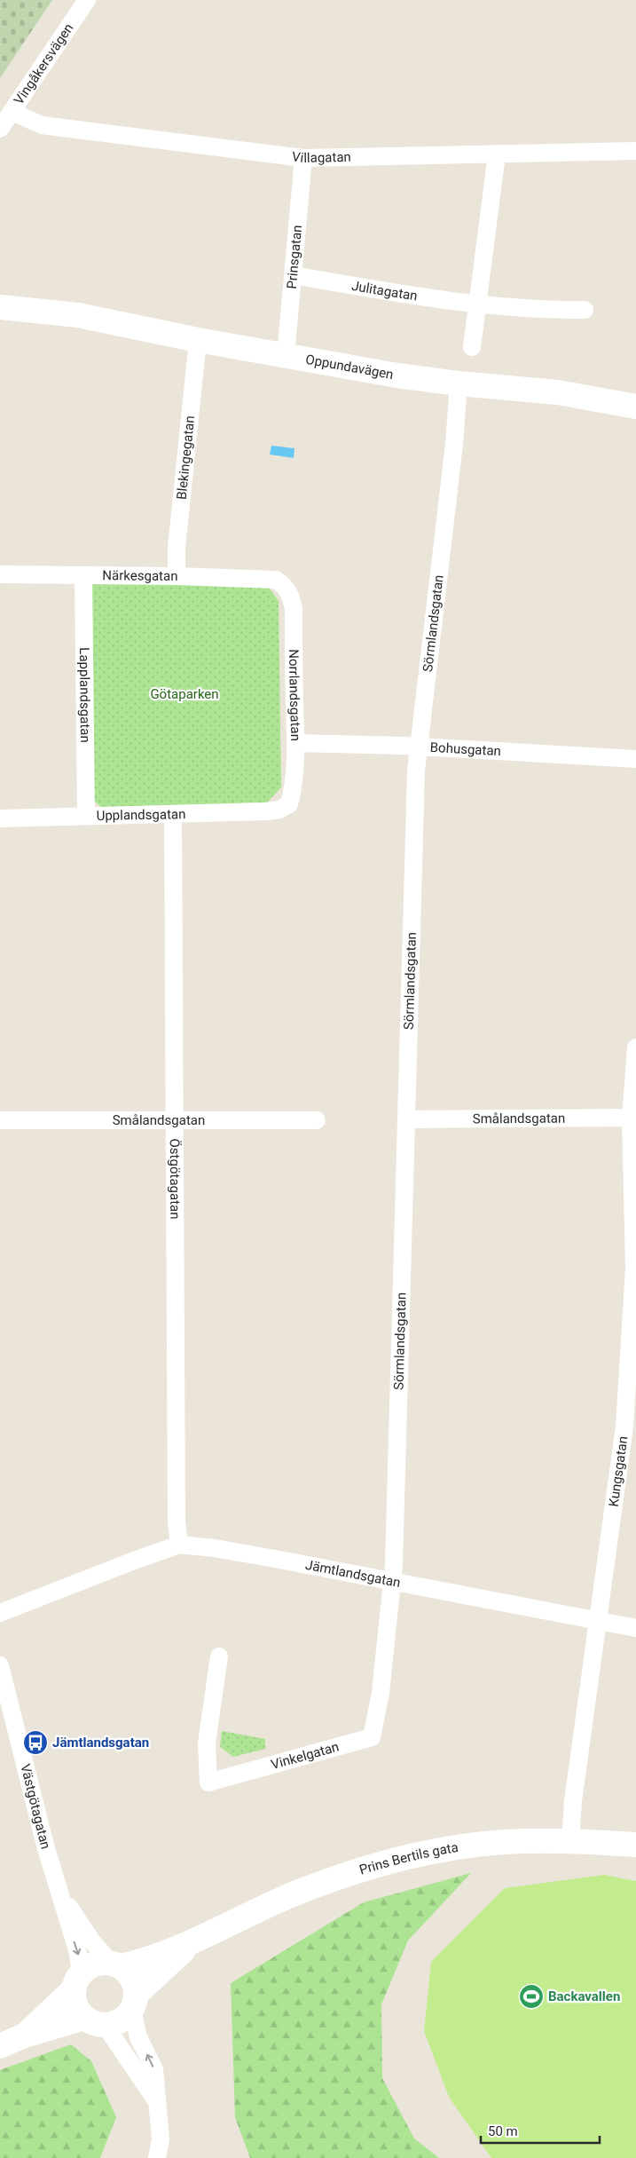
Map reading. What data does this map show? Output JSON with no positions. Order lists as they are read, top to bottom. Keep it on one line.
{"streets":{"street":["Vingåkersvägen","Villagatan","Prinsgatan","Julitagatan","Oppundavägen","Blekingegatan","Närkesgatan","Sörmlandsgatan","Norrlandsgatan","Lapplandsgatan","Bohusgatan","Upplandsgatan","Smålandsgatan","Östgötagatan","Kungsgatan","Jämtlandsgatan","Vinkelgatan","Västgötagatan","Prins Bertils gata"]},"crossings":[["Vingåkersvägen","Villagatan"],["Villagatan","Prinsgatan"],["Prinsgatan","Julitagatan"],["Prinsgatan","Oppundavägen"],["Oppundavägen","Blekingegatan"],["Oppundavägen","Sörmlandsgatan"],["Blekingegatan","Närkesgatan"],["Närkesgatan","Norrlandsgatan"],["Närkesgatan","Lapplandsgatan"],["Sörmlandsgatan","Bohusgatan"],["Sörmlandsgatan","Smålandsgatan"],["Sörmlandsgatan","Jämtlandsgatan"],["Sörmlandsgatan","Vinkelgatan"],["Norrlandsgatan","Bohusgatan"],["Norrlandsgatan","Upplandsgatan"],["Lapplandsgatan","Upplandsgatan"],["Upplandsgatan","Östgötagatan"],["Smålandsgatan","Östgötagatan"],["Smålandsgatan","Kungsgatan"],["Östgötagatan","Jämtlandsgatan"],["Kungsgatan","Jämtlandsgatan"],["Kungsgatan","Prins Bertils gata"],["Jämtlandsgatan","Vinkelgatan"],["Västgötagatan","Prins Bertils gata"]],"parks":["Götaparken"],"places":{"bus stop":["Jämtlandsgatan"],"sports":["Backavallen"]},"scale_bar":"50 m"}
